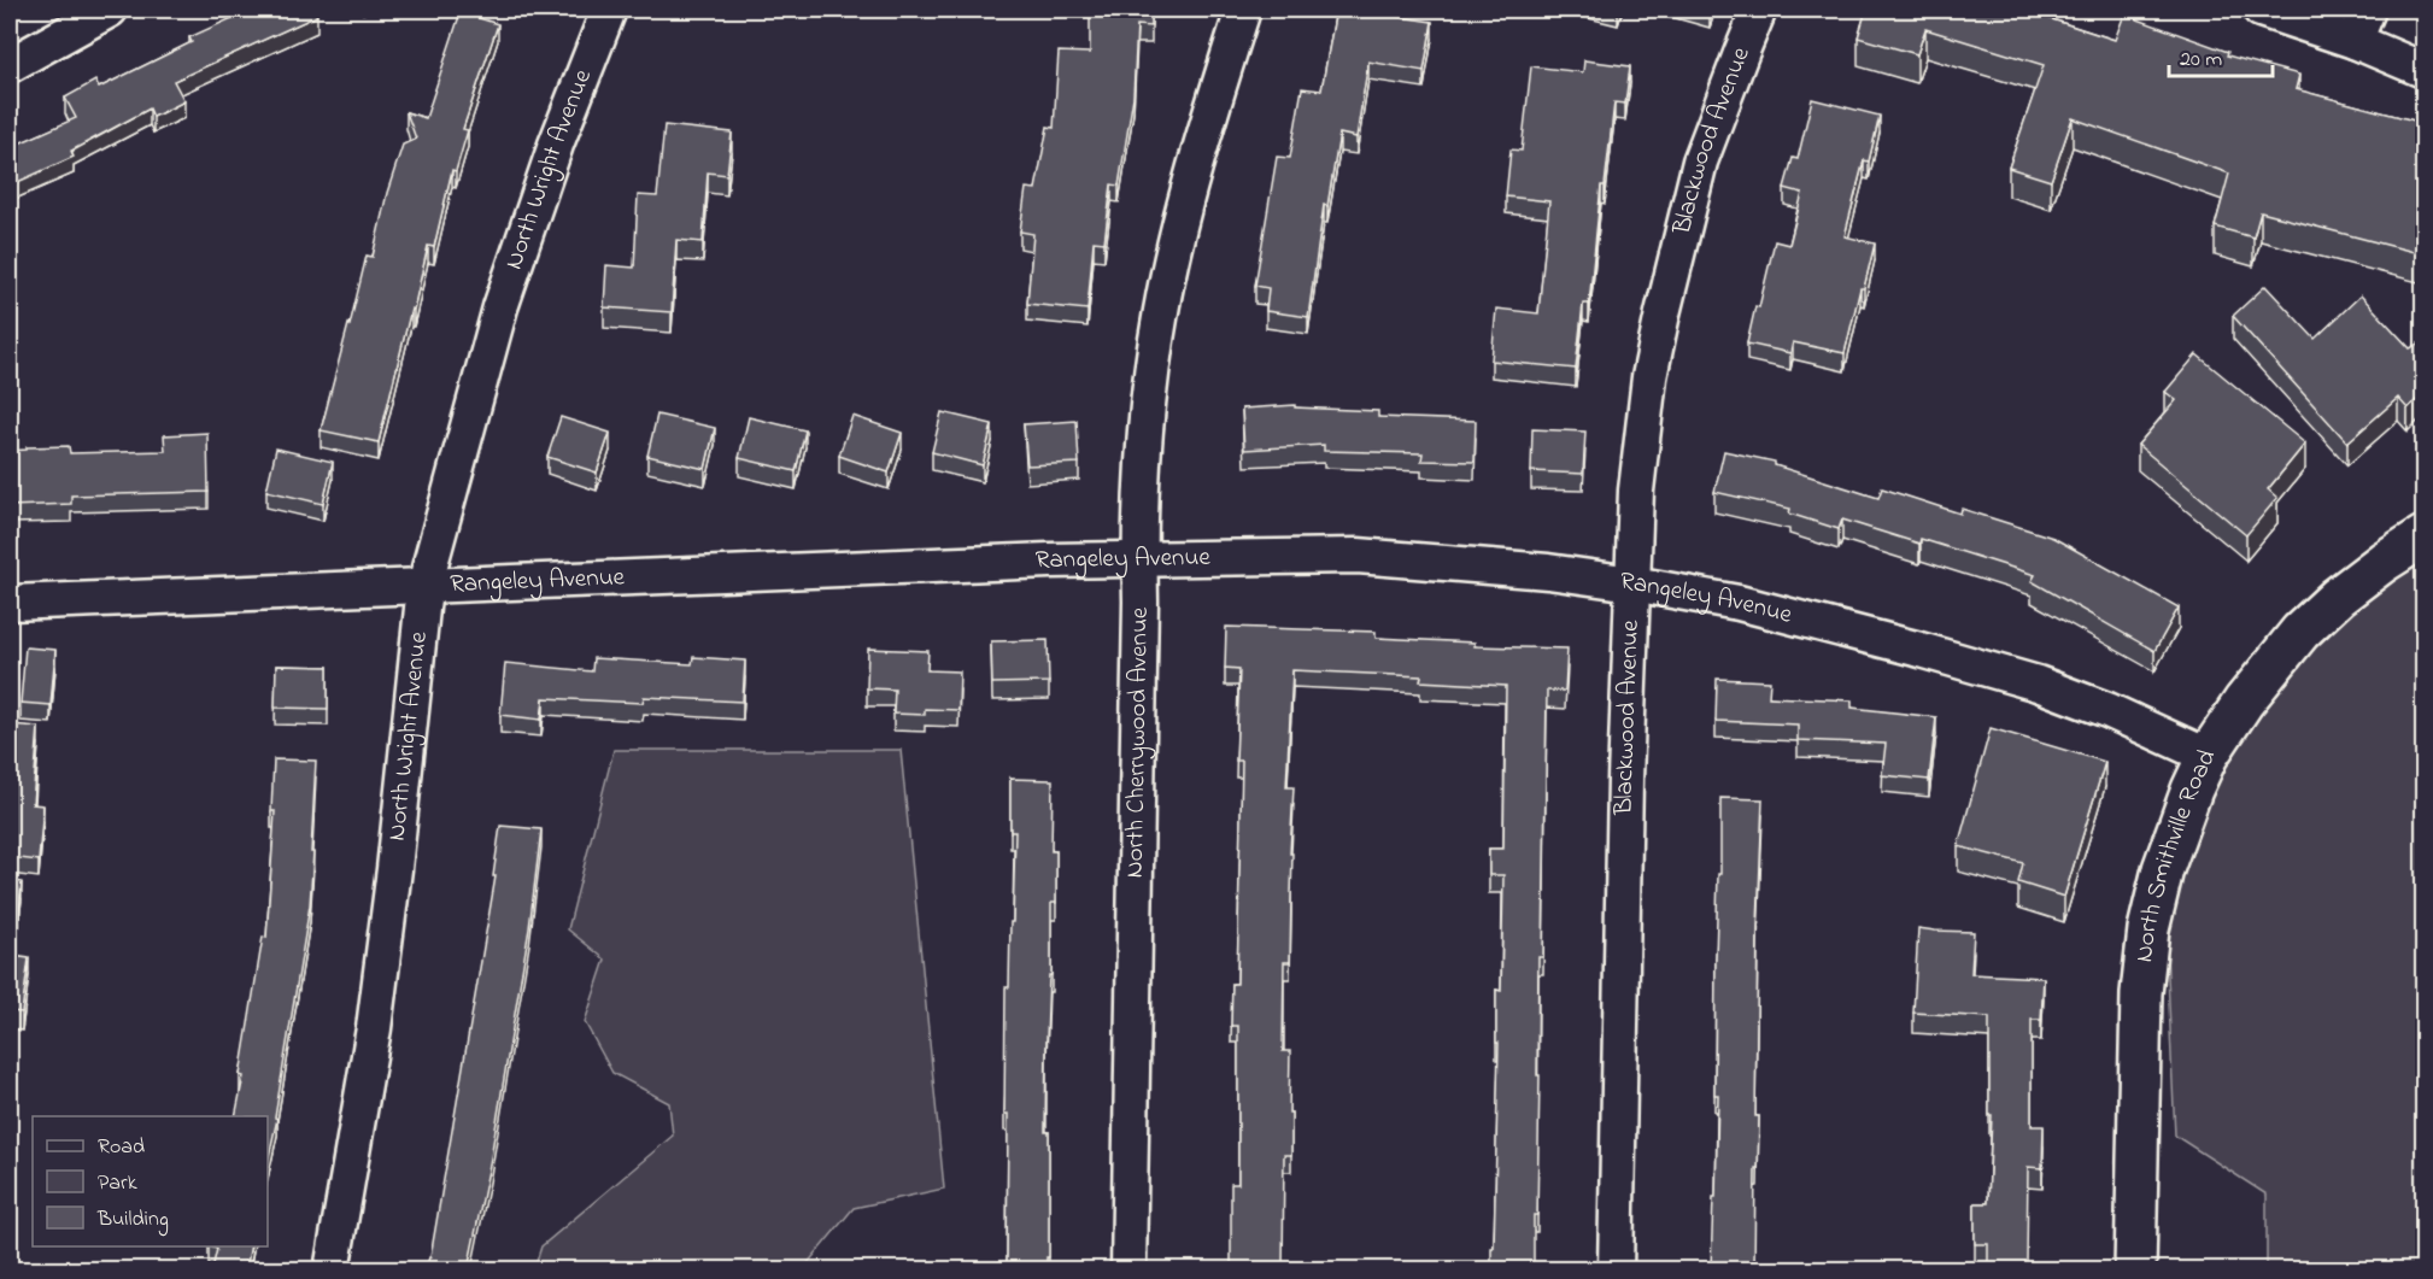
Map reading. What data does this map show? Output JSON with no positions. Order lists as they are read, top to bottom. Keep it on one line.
{"streets":{"main road":["North Smithville Road"],"street":["Blackwood Avenue","North Wright Avenue","Rangeley Avenue","North Cherrywood Avenue"]},"crossings":[["Blackwood Avenue","Rangeley Avenue"],["North Wright Avenue","Rangeley Avenue"],["Rangeley Avenue","North Cherrywood Avenue"],["Rangeley Avenue","North Smithville Road"]],"legend":["Road","Park","Building"],"scale_bar":"20 m"}
